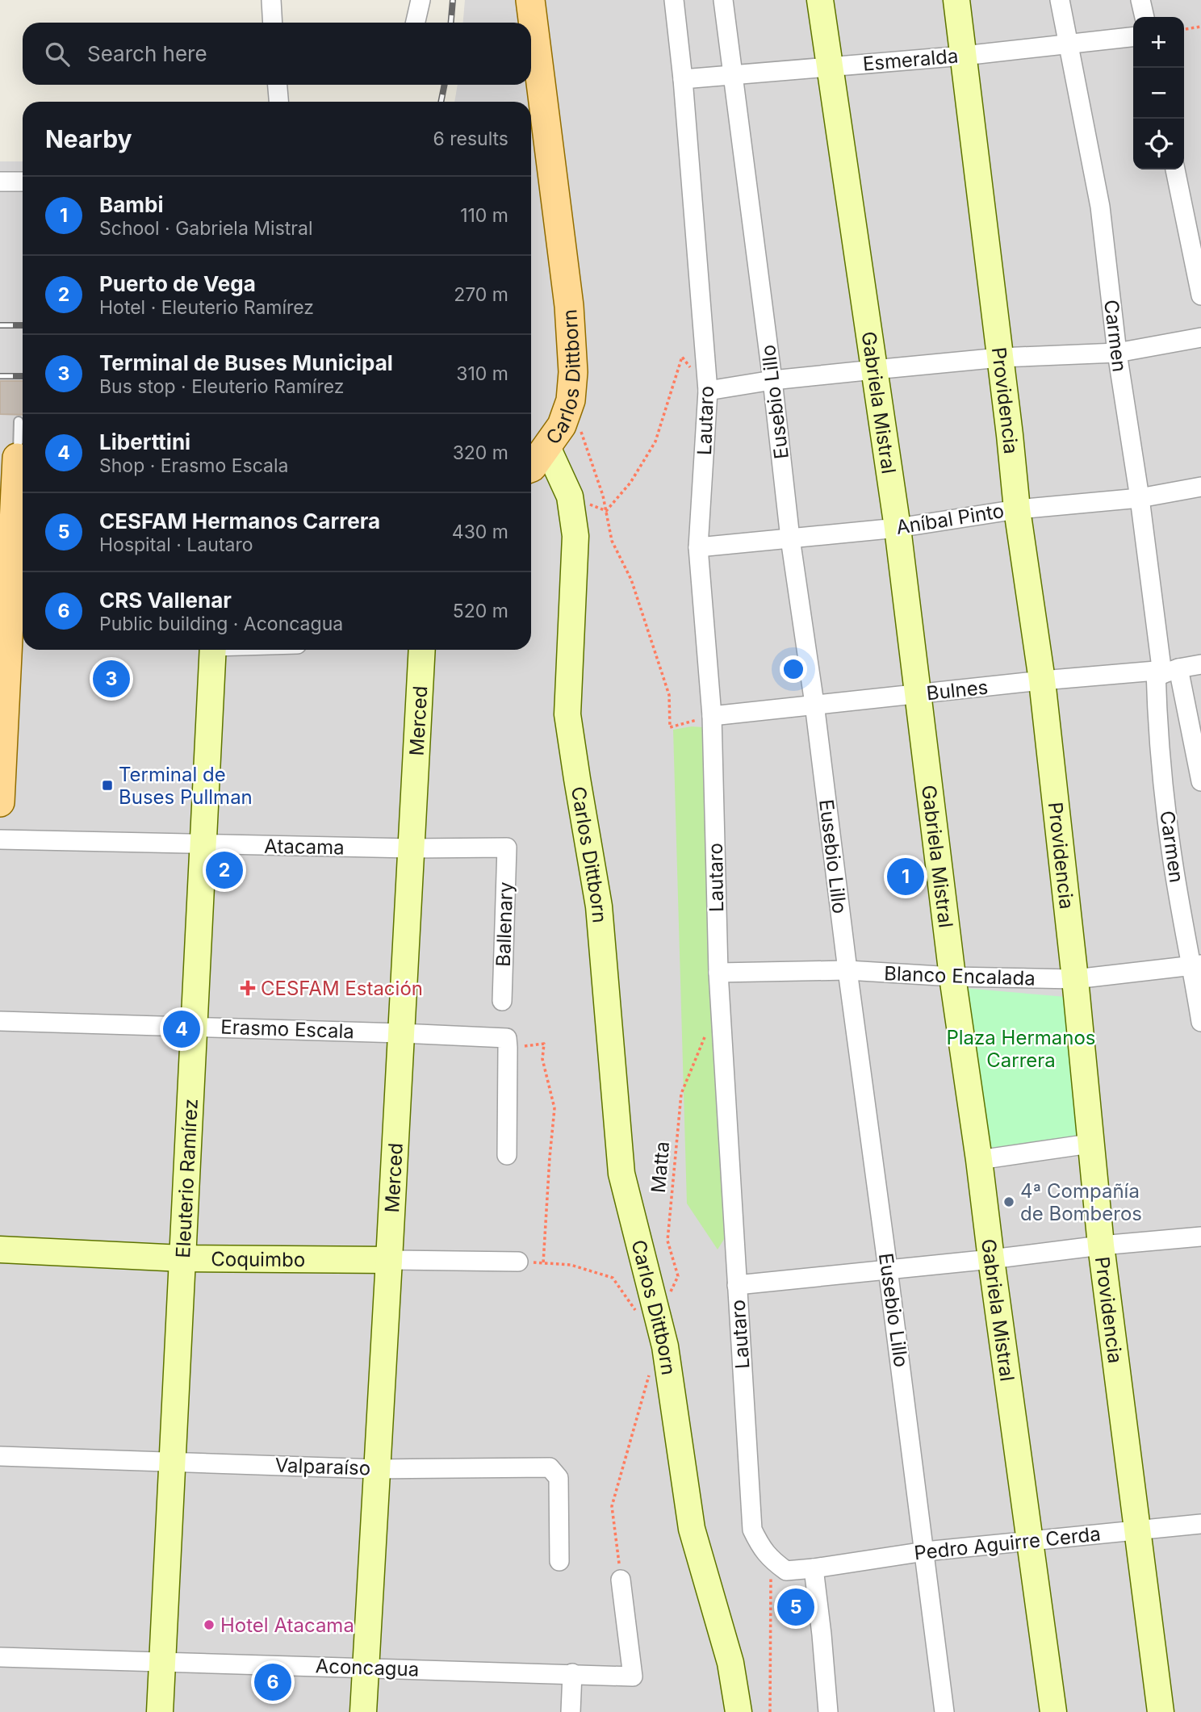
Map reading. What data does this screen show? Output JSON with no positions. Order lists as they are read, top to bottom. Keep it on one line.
{"streets":{"main road":["Carlos Dittborn"],"street":["Esmeralda","Carmen","Eusebio Lillo","Gabriela Mistral","Providencia","Lautaro","Aníbal Pinto","Bulnes","Merced","Atacama","Ballenary","Blanco Encalada","Erasmo Escala","Eleuterio Ramírez","Coquimbo","Valparaíso","Pedro Aguirre Cerda","Aconcagua"],"path":["Matta"]},"crossings":[["Esmeralda","Carmen"],["Esmeralda","Eusebio Lillo"],["Esmeralda","Gabriela Mistral"],["Esmeralda","Providencia"],["Esmeralda","Lautaro"],["Carmen","Aníbal Pinto"],["Carmen","Bulnes"],["Carmen","Blanco Encalada"],["Carlos Dittborn","Matta"],["Eusebio Lillo","Aníbal Pinto"],["Eusebio Lillo","Bulnes"],["Eusebio Lillo","Blanco Encalada"],["Eusebio Lillo","Pedro Aguirre Cerda"],["Gabriela Mistral","Aníbal Pinto"],["Gabriela Mistral","Bulnes"],["Gabriela Mistral","Blanco Encalada"],["Gabriela Mistral","Pedro Aguirre Cerda"],["Providencia","Aníbal Pinto"],["Providencia","Bulnes"],["Providencia","Blanco Encalada"],["Providencia","Pedro Aguirre Cerda"],["Lautaro","Aníbal Pinto"],["Lautaro","Bulnes"],["Lautaro","Blanco Encalada"],["Merced","Atacama"],["Merced","Erasmo Escala"],["Merced","Coquimbo"],["Merced","Valparaíso"],["Merced","Aconcagua"],["Atacama","Ballenary"],["Atacama","Eleuterio Ramírez"],["Erasmo Escala","Eleuterio Ramírez"],["Eleuterio Ramírez","Coquimbo"],["Eleuterio Ramírez","Valparaíso"],["Eleuterio Ramírez","Aconcagua"]],"parks":["Plaza Hermanos Carrera"],"places":{"transit":["Terminal de Buses Pullman"],"health":["CESFAM Estación"],"other":["4ª Compañía de Bomberos","Hotel Atacama"]},"page":{"map_buttons":["+","−"],"search":"Search here","heading":["Nearby","6 results"],"list":[{"mark":"1","name":"Bambi","note":"School · Gabriela Mistral","value":"110 m"},{"mark":"2","name":"Puerto de Vega","note":"Hotel · Eleuterio Ramírez","value":"270 m"},{"mark":"3","name":"Terminal de Buses Municipal","note":"Bus stop · Eleuterio Ramírez","value":"310 m"},{"mark":"4","name":"Liberttini","note":"Shop · Erasmo Escala","value":"320 m"},{"mark":"5","name":"CESFAM Hermanos Carrera","note":"Hospital · Lautaro","value":"430 m"},{"mark":"6","name":"CRS Vallenar","note":"Public building · Aconcagua","value":"520 m"}],"pins":["3","2","1","4","5","6"]}}
